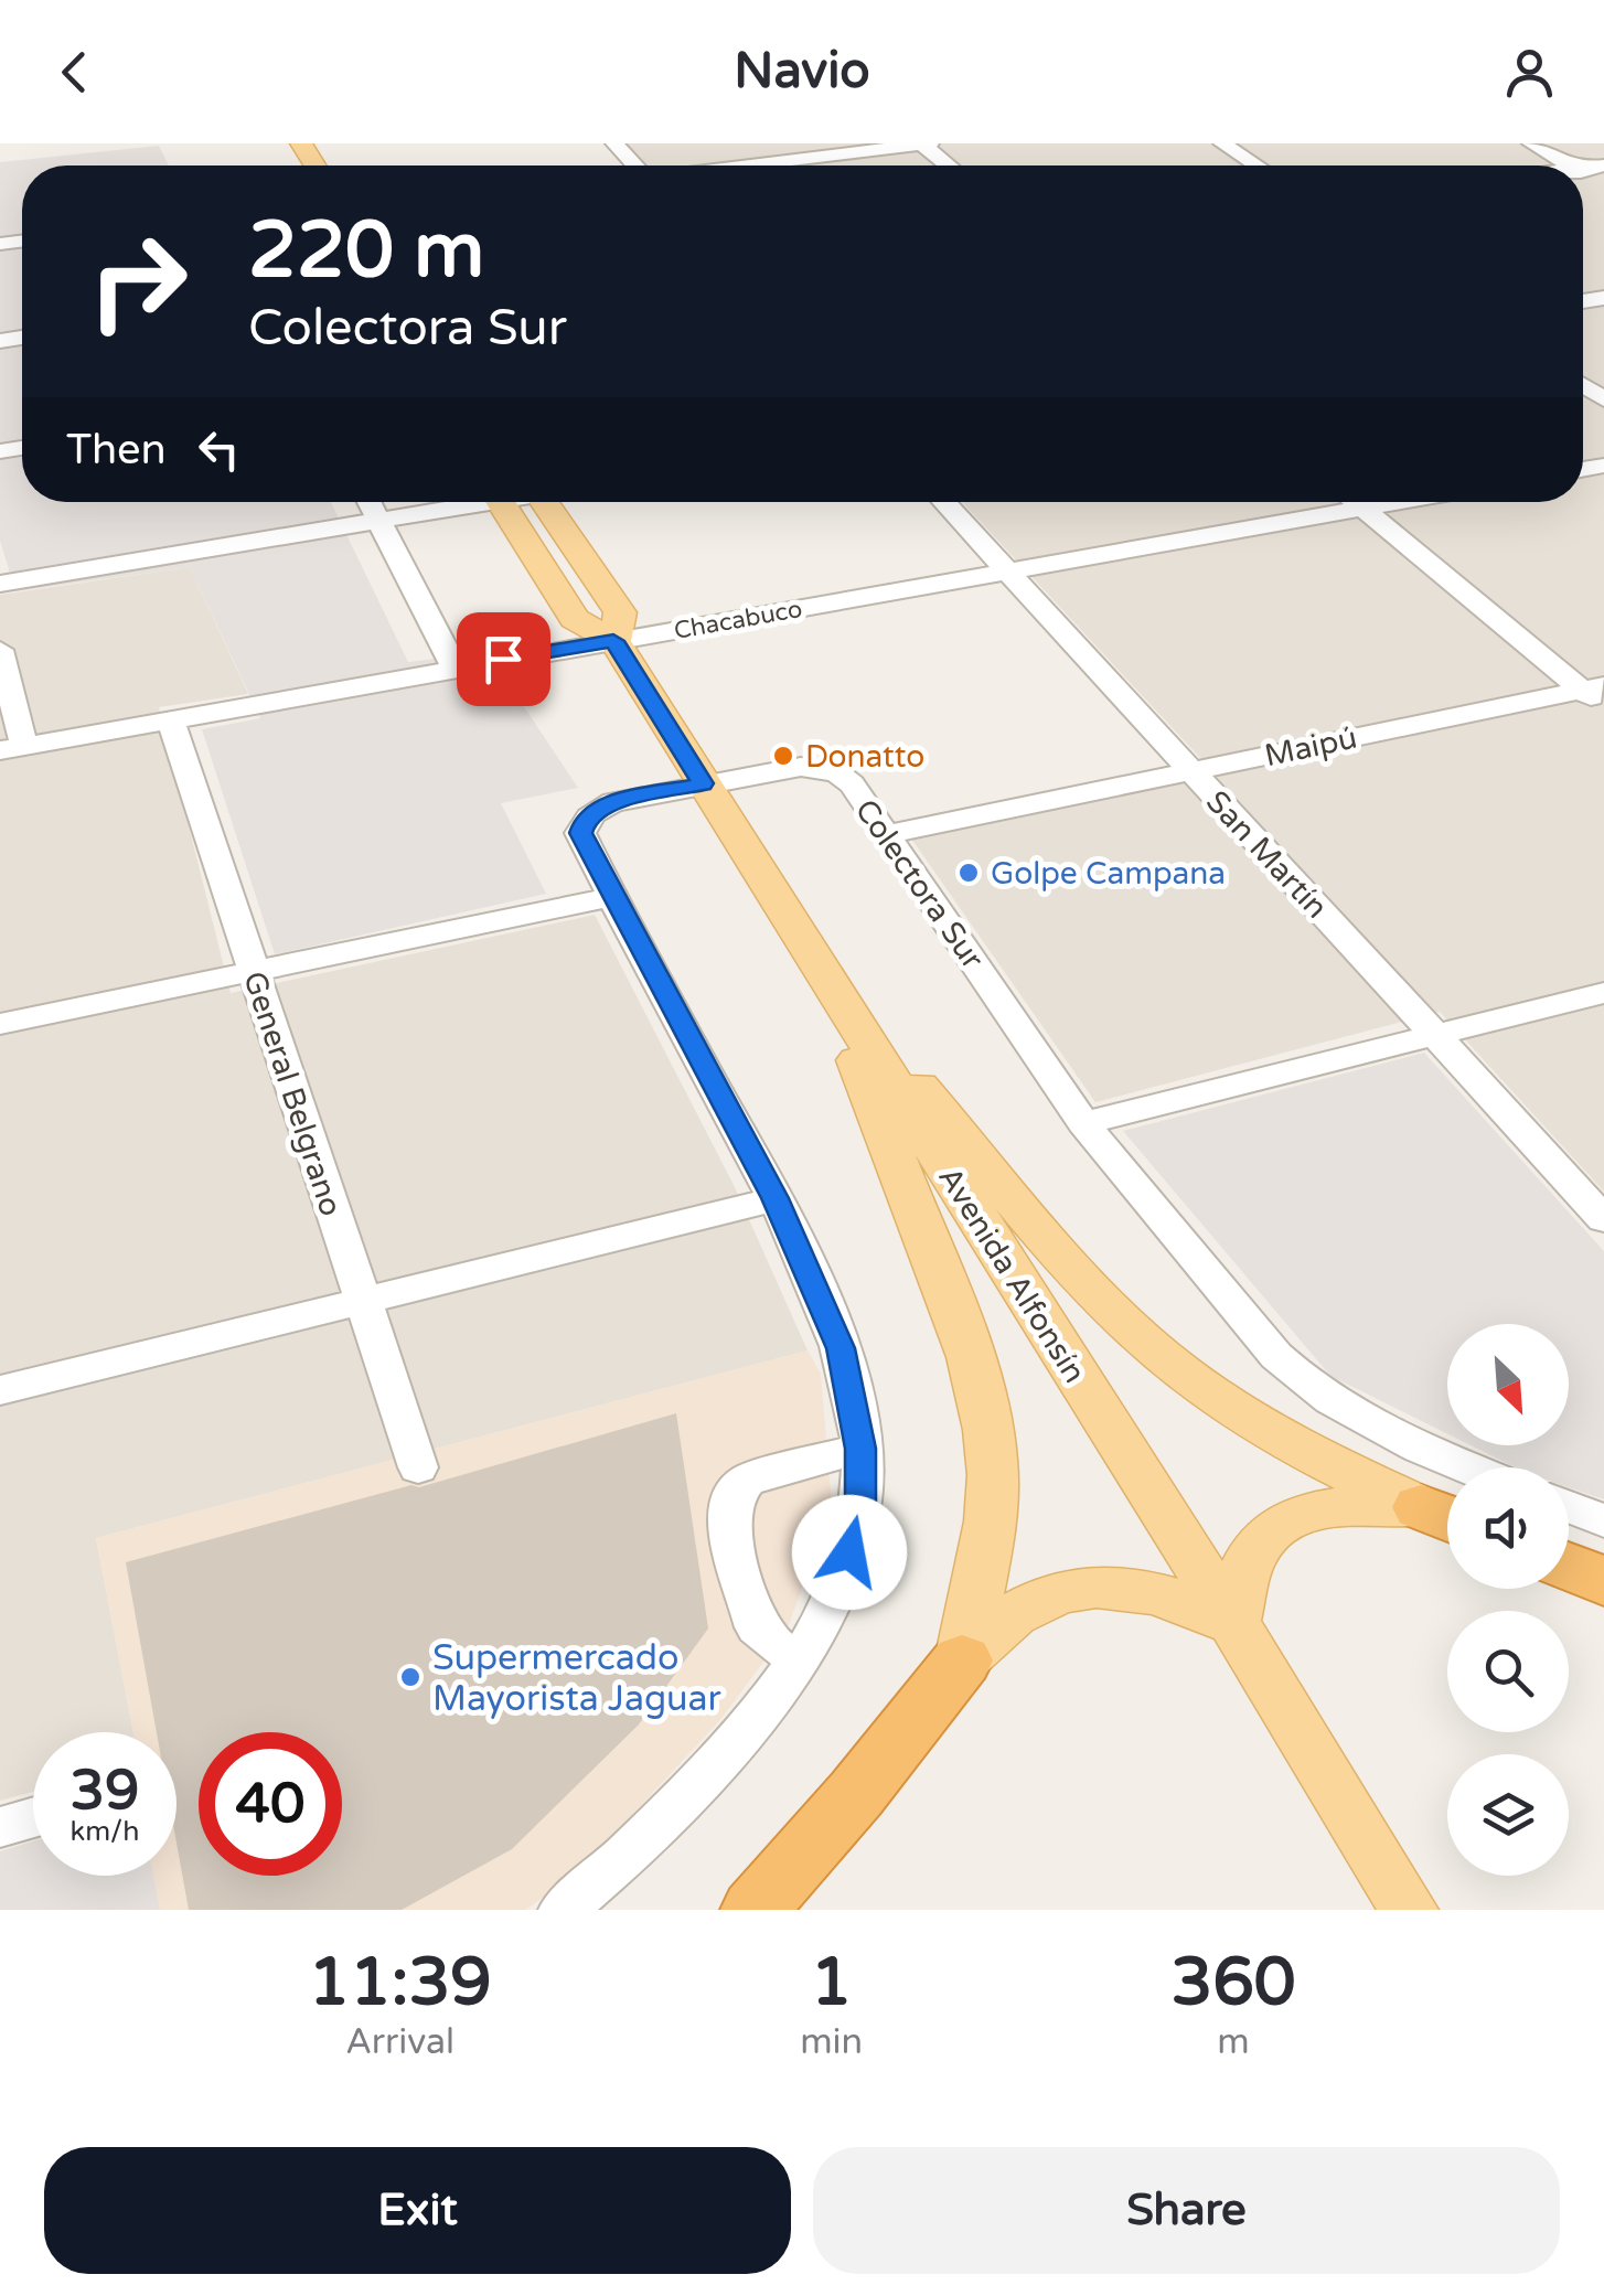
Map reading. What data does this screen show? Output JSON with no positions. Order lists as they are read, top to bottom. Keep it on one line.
{"streets":{"main road":["Avenida Alfonsín"],"street":["Chacabuco","Maipú","San Martín","Colectora Sur","General Belgrano"]},"crossings":[["Chacabuco","San Martín"],["Chacabuco","General Belgrano"],["Chacabuco","Avenida Alfonsín"],["Maipú","San Martín"],["Maipú","Colectora Sur"],["Colectora Sur","Avenida Alfonsín"]],"places":["Donatto","Golpe Campana","Supermercado Mayorista Jaguar"],"north":"bottom right","page":{"header":"Navio","turn":["220 m","Colectora Sur"],"then":"Then","speed":"39 km/h","limit":"40","eta":["11:39","Arrival","1","min","360","m"],"buttons":["Exit","Share"]}}
